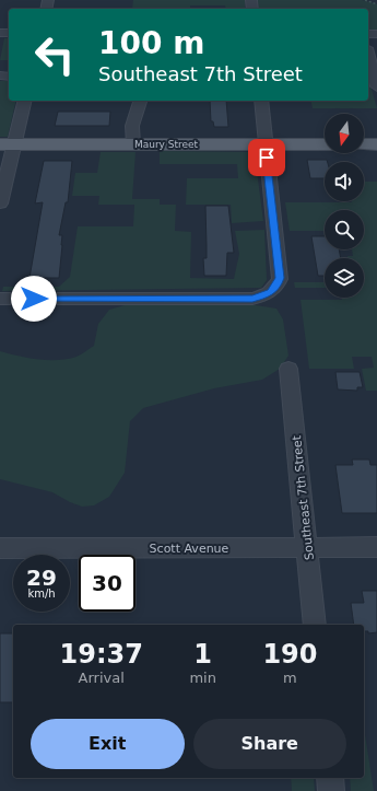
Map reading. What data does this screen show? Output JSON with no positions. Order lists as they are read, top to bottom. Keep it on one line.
{"streets":{"main road":["Maury Street"],"street":["Southeast 7th Street","Scott Avenue"]},"crossings":[["Southeast 7th Street","Scott Avenue"]],"north":"bottom","page":{"turn":["100 m","Southeast 7th Street"],"speed":"29 km/h","limit":"30","eta":["19:37","Arrival","1","min","190","m"],"buttons":["Exit","Share"]}}
